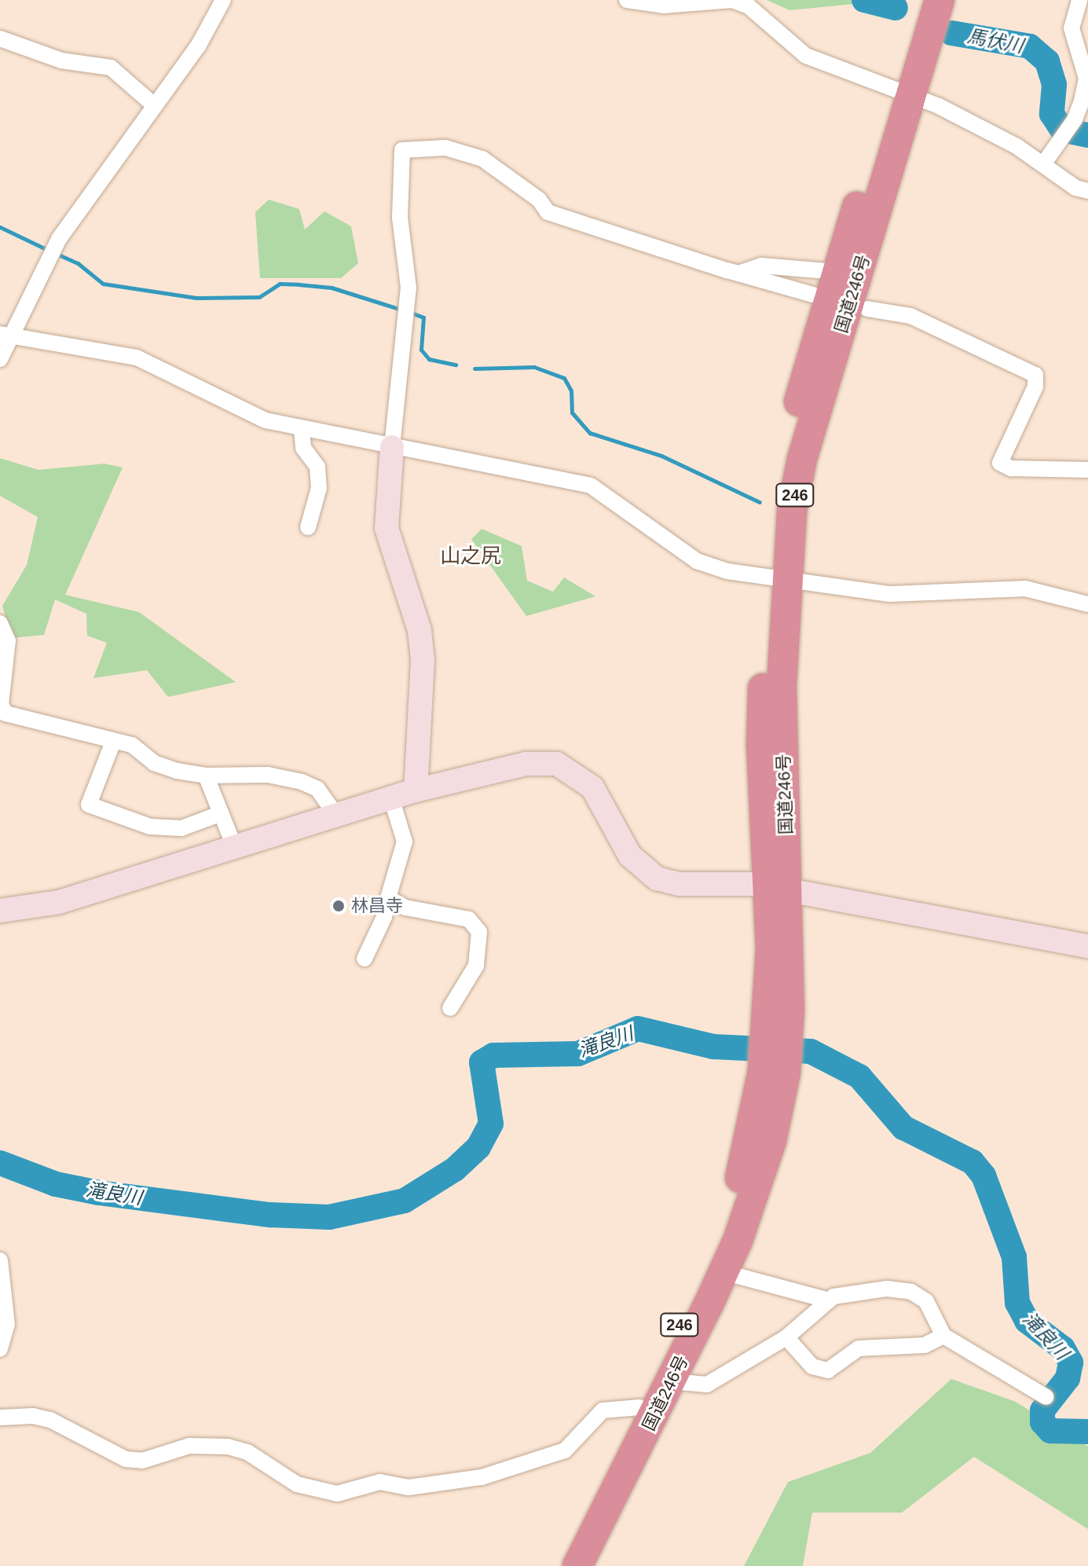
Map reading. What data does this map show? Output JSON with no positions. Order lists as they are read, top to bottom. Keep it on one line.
{"streets":{"highway":["国道246号","246"]},"districts":["山之尻"],"water":["馬伏川","滝良川"],"places":["林昌寺"]}
